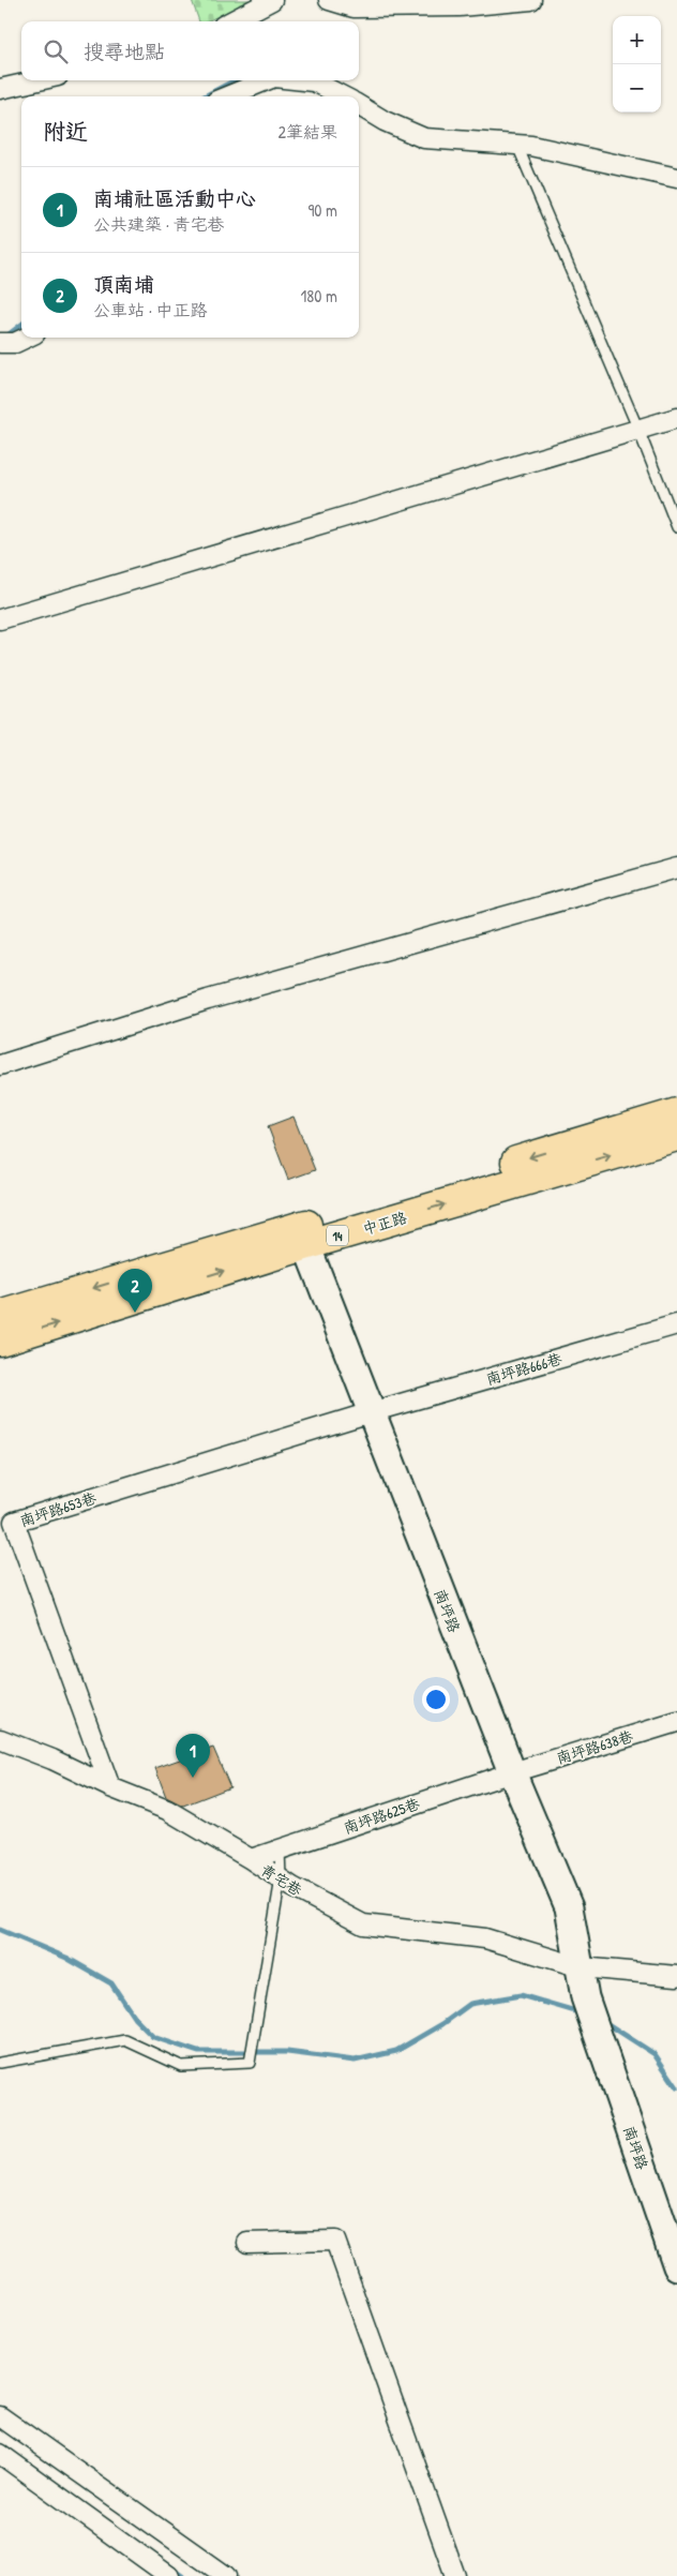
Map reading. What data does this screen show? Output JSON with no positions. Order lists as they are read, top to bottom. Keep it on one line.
{"streets":{"main road":["中正路","14"],"street":["南坪路666巷","南坪路653巷","南坪路","南坪路638巷","南坪路625巷","青宅巷"]},"crossings":[["中正路","南坪路"],["南坪路666巷","南坪路653巷"],["南坪路666巷","南坪路"],["南坪路653巷","南坪路"],["南坪路653巷","青宅巷"],["南坪路","南坪路638巷"],["南坪路","南坪路625巷"],["南坪路","青宅巷"],["南坪路638巷","南坪路625巷"],["南坪路625巷","青宅巷"]],"page":{"map_buttons":["+","−"],"search":"搜尋地點","heading":["附近","2筆結果"],"list":[{"mark":"1","name":"南埔社區活動中心","note":"公共建築 · 青宅巷","value":"90 m"},{"mark":"2","name":"頂南埔","note":"公車站 · 中正路","value":"180 m"}],"pins":["2","1"]}}
